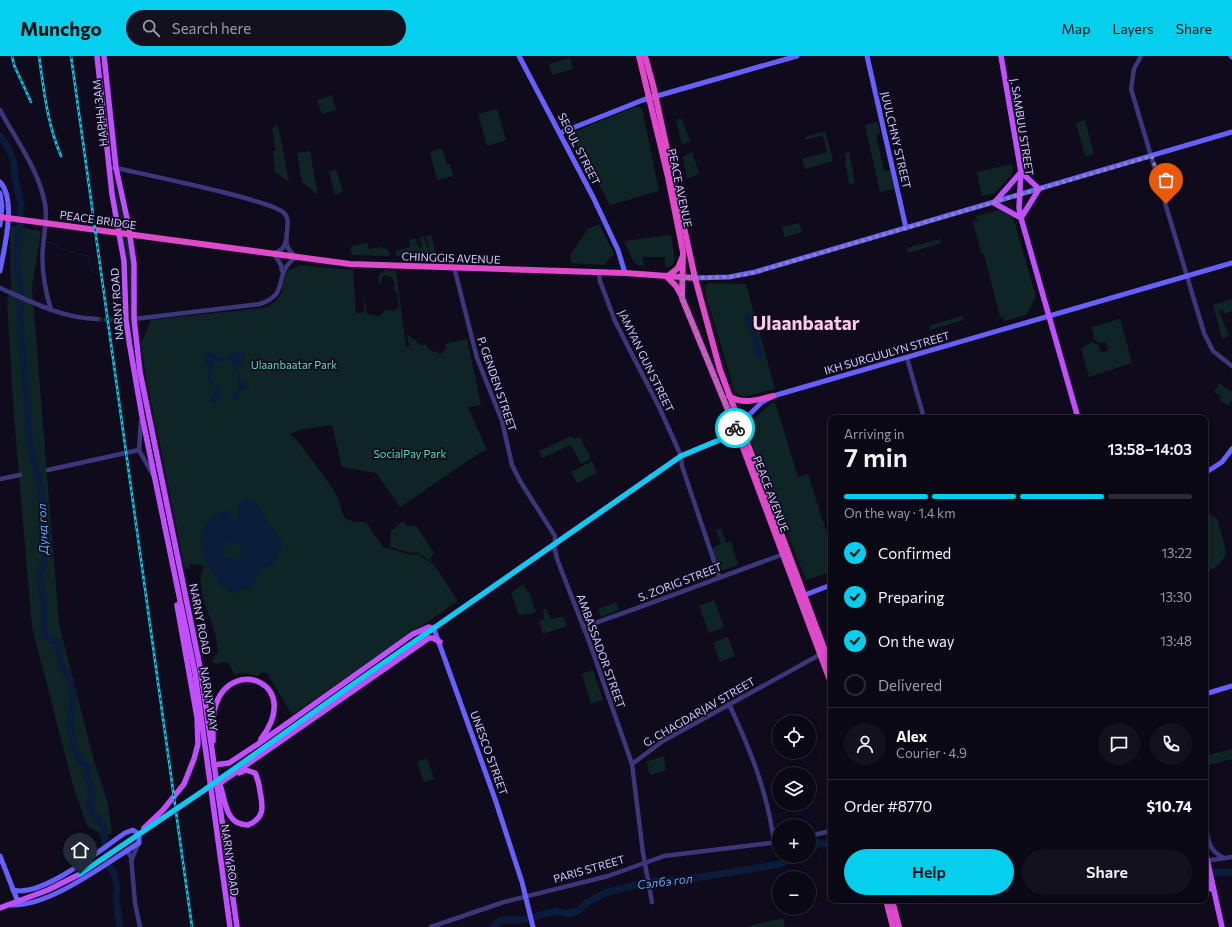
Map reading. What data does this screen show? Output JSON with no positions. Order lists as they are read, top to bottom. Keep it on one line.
{"streets":{"highway":["PEACE AVENUE","PEACE BRIDGE","CHINGGIS AVENUE"],"main road":["НАРНЫ ЗАМ","J. SAMBUU STREET","JUULCHNY STREET","SEOUL STREET","NARNY ROAD","IKH SURGUULYN STREET","NARNY WAY","UNESCO STREET"],"street":["JAMYAN GUN STREET","P. GENDEN STREET","S. ZORIG STREET","AMBASSADOR STREET","G. CHAGDARJAV STREET","PARIS STREET"]},"crossings":[["НАРНЫ ЗАМ","NARNY ROAD"],["J. SAMBUU STREET","IKH SURGUULYN STREET"],["SEOUL STREET","CHINGGIS AVENUE"],["PEACE AVENUE","CHINGGIS AVENUE"],["PEACE AVENUE","IKH SURGUULYN STREET"],["PEACE AVENUE","S. ZORIG STREET"],["PEACE AVENUE","G. CHAGDARJAV STREET"],["PEACE BRIDGE","CHINGGIS AVENUE"],["CHINGGIS AVENUE","JAMYAN GUN STREET"],["CHINGGIS AVENUE","P. GENDEN STREET"],["NARNY ROAD","NARNY WAY"],["JAMYAN GUN STREET","S. ZORIG STREET"],["P. GENDEN STREET","AMBASSADOR STREET"],["S. ZORIG STREET","AMBASSADOR STREET"],["AMBASSADOR STREET","G. CHAGDARJAV STREET"]],"districts":["Ulaanbaatar"],"water":["Дунд гол","Сэлбэ гол"],"parks":["Ulaanbaatar Park","SocialPay Park"],"page":{"header":"Munchgo","search":"Search here","nav":["Map","Layers","Share"],"heading":["7 min","Arriving in","13:58–14:03"],"panel":["Alex","Courier · 4.9","Order #8770","$10.74"],"bar":"On the way · 1.4 km","list":[["Confirmed","13:22"],["Preparing","13:30"],["On the way","13:48"],"Delivered"],"map_buttons":["+","−"],"buttons":["Help","Share"]}}
